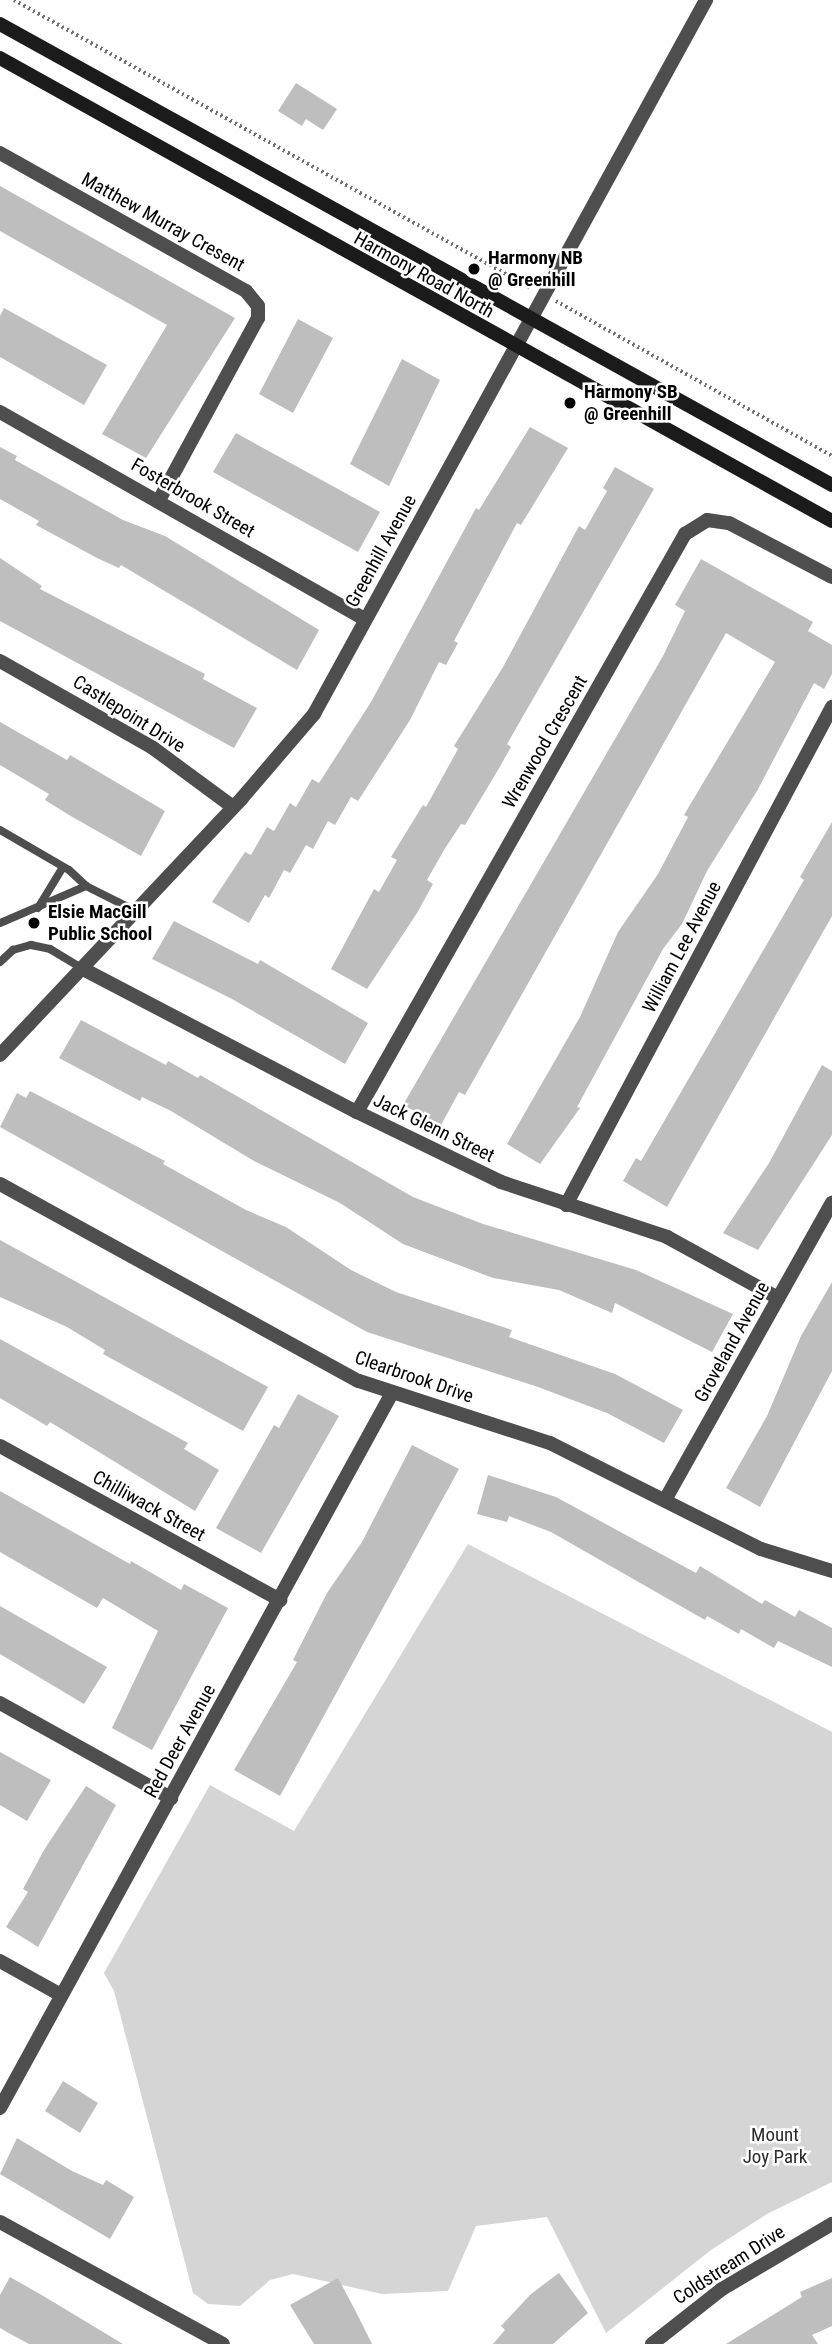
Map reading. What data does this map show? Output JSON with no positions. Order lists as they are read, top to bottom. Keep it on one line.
{"streets":{"main road":["Harmony Road North"],"street":["Matthew Murray Cresent","Fosterbrook Street","Greenhill Avenue","Castlepoint Drive","Wrenwood Crescent","William Lee Avenue","Jack Glenn Street","Groveland Avenue","Clearbrook Drive","Chilliwack Street","Red Deer Avenue","Coldstream Drive"]},"crossings":[["Matthew Murray Cresent","Fosterbrook Street"],["Harmony Road North","Greenhill Avenue"],["Fosterbrook Street","Greenhill Avenue"],["Greenhill Avenue","Castlepoint Drive"],["Greenhill Avenue","Jack Glenn Street"],["Wrenwood Crescent","Jack Glenn Street"],["William Lee Avenue","Jack Glenn Street"],["Jack Glenn Street","Groveland Avenue"],["Groveland Avenue","Clearbrook Drive"],["Clearbrook Drive","Red Deer Avenue"],["Chilliwack Street","Red Deer Avenue"]],"parks":["Mount Joy Park"],"places":["Harmony NB @ Greenhill","Harmony SB @ Greenhill","Elsie MacGill Public School"]}
